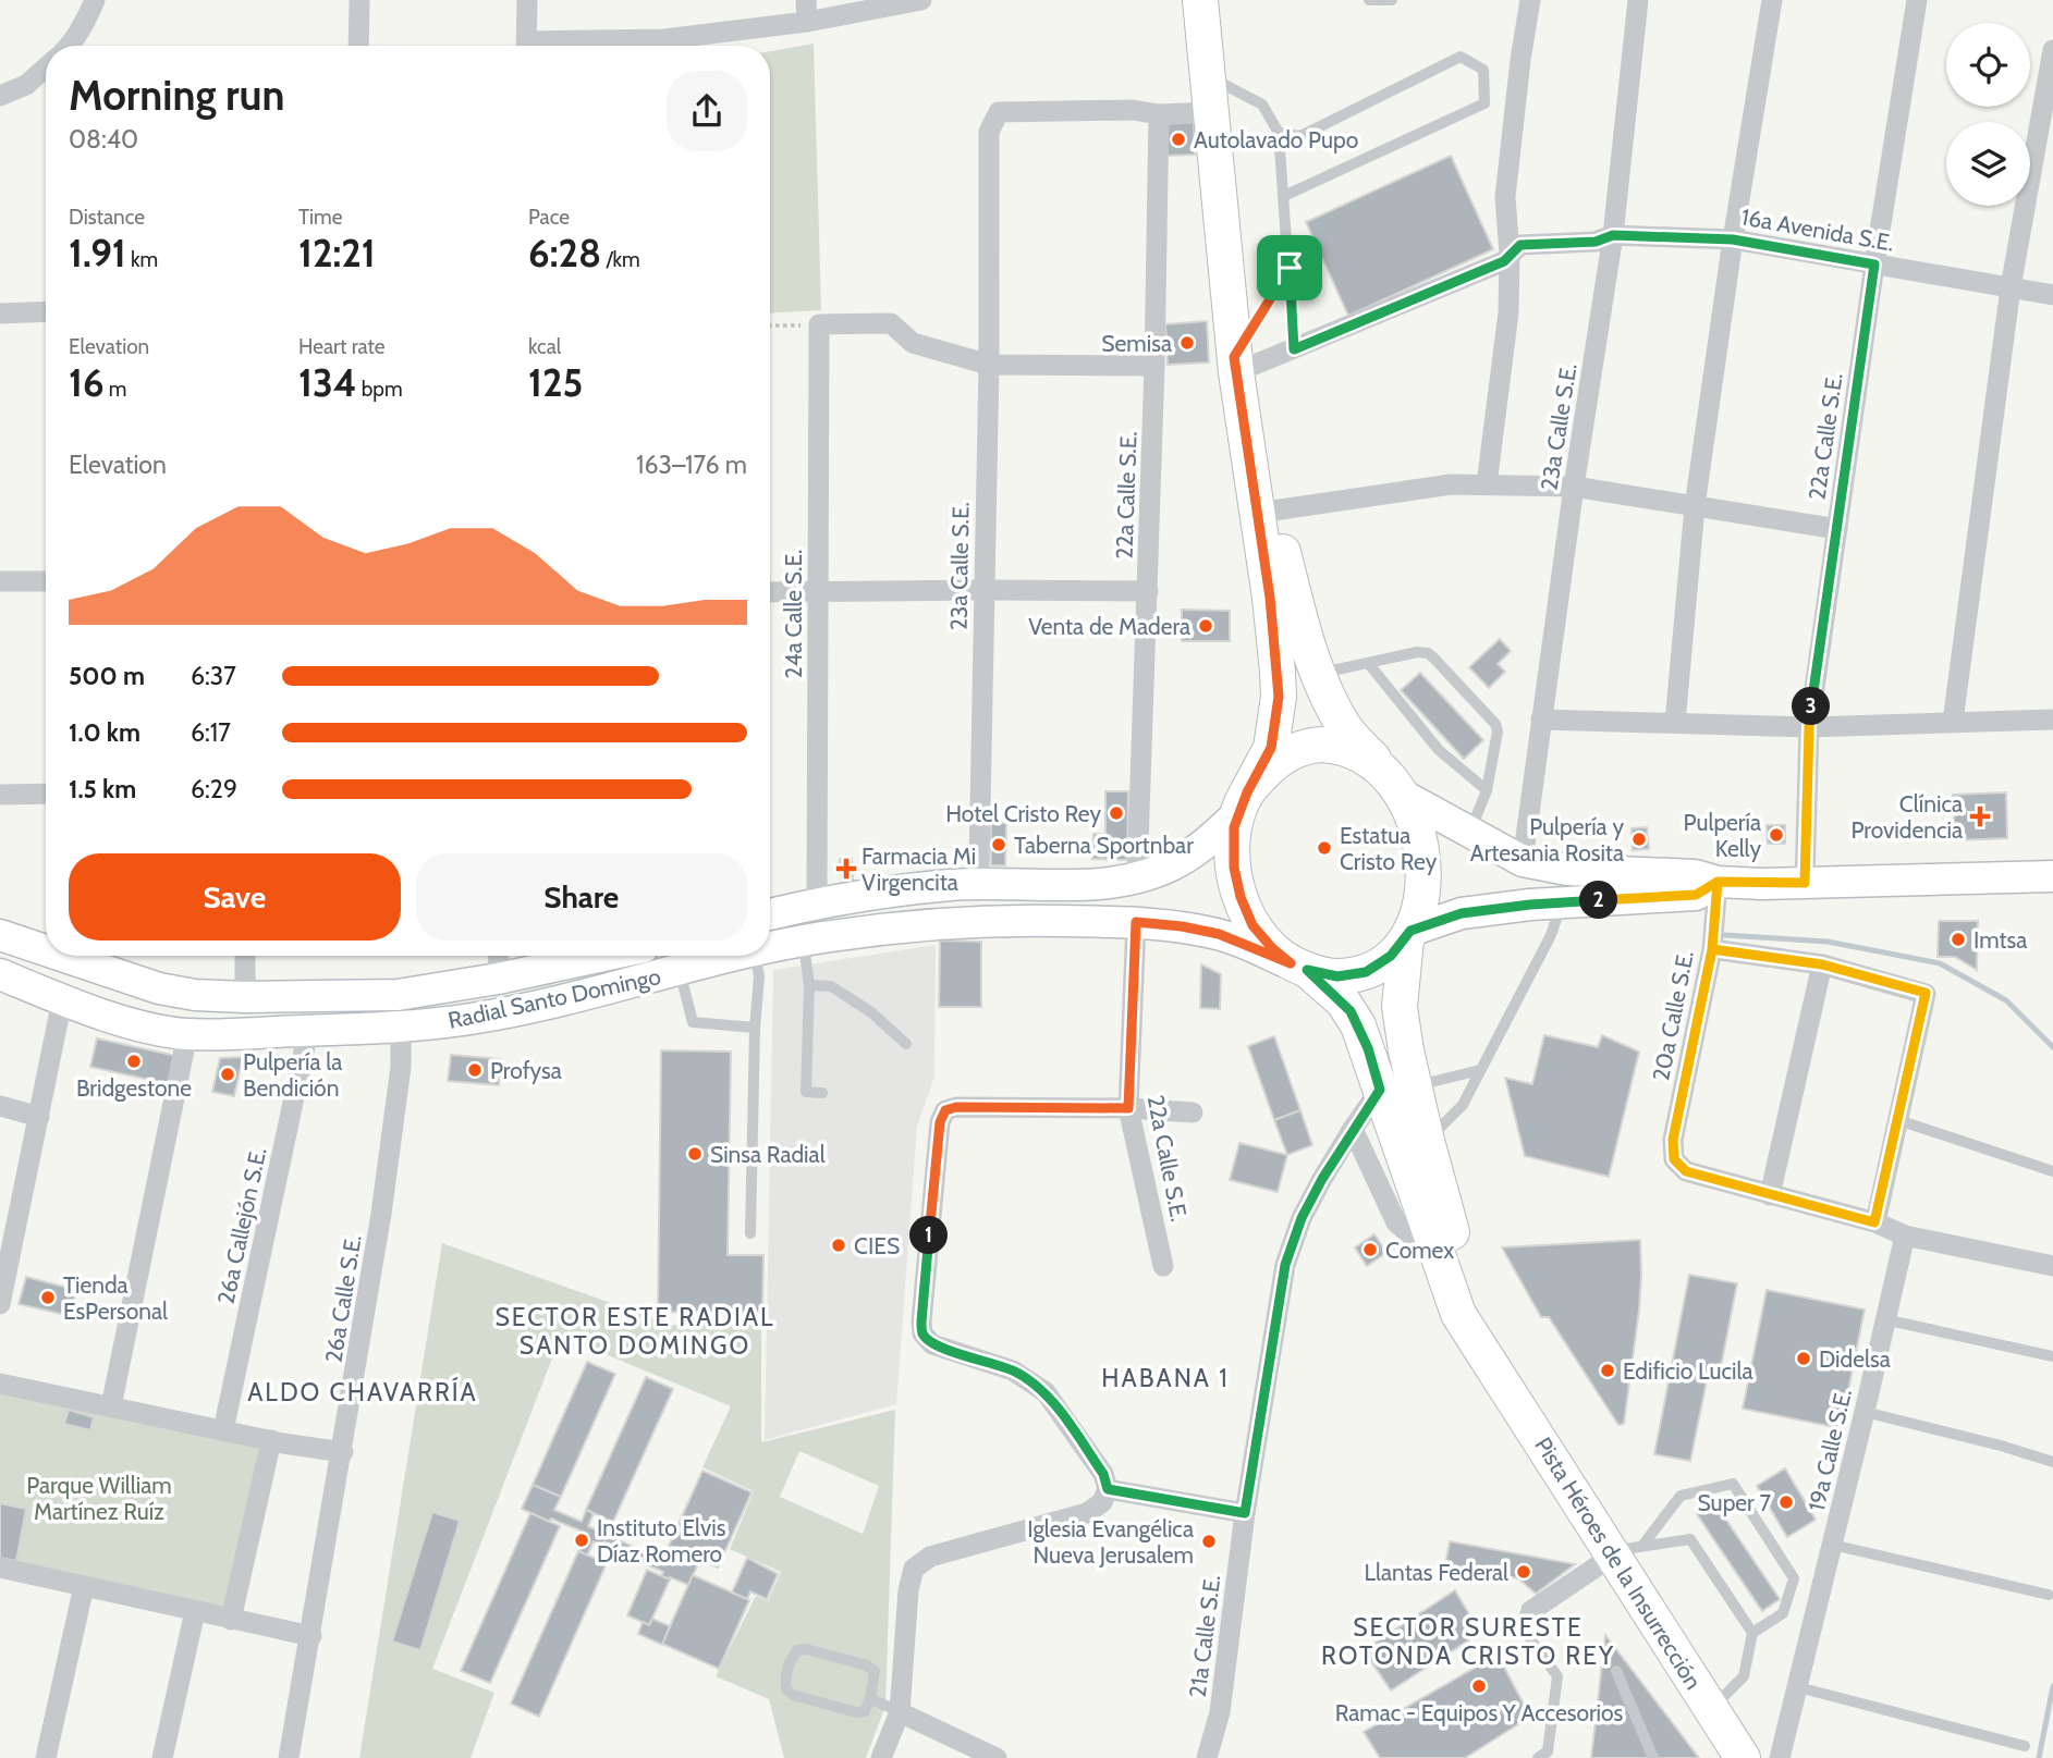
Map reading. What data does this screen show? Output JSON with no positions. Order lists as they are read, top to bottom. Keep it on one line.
{"streets":{"main road":["Radial Santo Domingo","Pista Héroes de la Insurrección"],"street":["16a Avenida S.E.","23a Calle S.E.","22a Calle S.E.","24a Calle S.E.","20a Calle S.E.","26a Callejón S.E.","26a Calle S.E.","19a Calle S.E.","21a Calle S.E."]},"crossings":[["16a Avenida S.E.","23a Calle S.E."],["16a Avenida S.E.","22a Calle S.E."],["23a Calle S.E.","22a Calle S.E."],["22a Calle S.E.","Radial Santo Domingo"],["Radial Santo Domingo","26a Callejón S.E."],["Radial Santo Domingo","26a Calle S.E."],["Radial Santo Domingo","Pista Héroes de la Insurrección"],["Pista Héroes de la Insurrección","21a Calle S.E."]],"districts":["SECTOR ESTE RADIAL SANTO DOMINGO","HABANA 1","ALDO CHAVARRÍA","SECTOR SURESTE ROTONDA CRISTO REY"],"parks":["Parque William Martínez Ruíz"],"places":{"other":["Autolavado Pupo","Semisa","Venta de Madera","Hotel Cristo Rey","Pulpería Kelly","Pulpería y Artesania Rosita","Taberna Sportnbar","Estatua Cristo Rey","Imtsa","Bridgestone","Profysa","Pulpería la Bendición","Sinsa Radial","CIES","Comex","Tienda EsPersonal","Didelsa","Edificio Lucila","Super 7","Instituto Elvis Díaz Romero","Iglesia Evangélica Nueva Jerusalem","Llantas Federal","Ramac - Equipos Y Accesorios"],"health":["Clínica Providencia","Farmacia Mi Virgencita"]},"page":{"heading":["Morning run","08:40"],"stats":[["Distance","1.91 km"],["Time","12:21"],["Pace","6:28 /km"],["Elevation","16 m"],["Heart rate","134 bpm"],["kcal","125"]],"chart":["Elevation","163–176 m"],"list":[{"name":"500 m","note":"6:37"},{"name":"1.0 km","note":"6:17"},{"name":"1.5 km","note":"6:29"}],"pins":["3","2","1"],"buttons":["Save","Share"]}}
